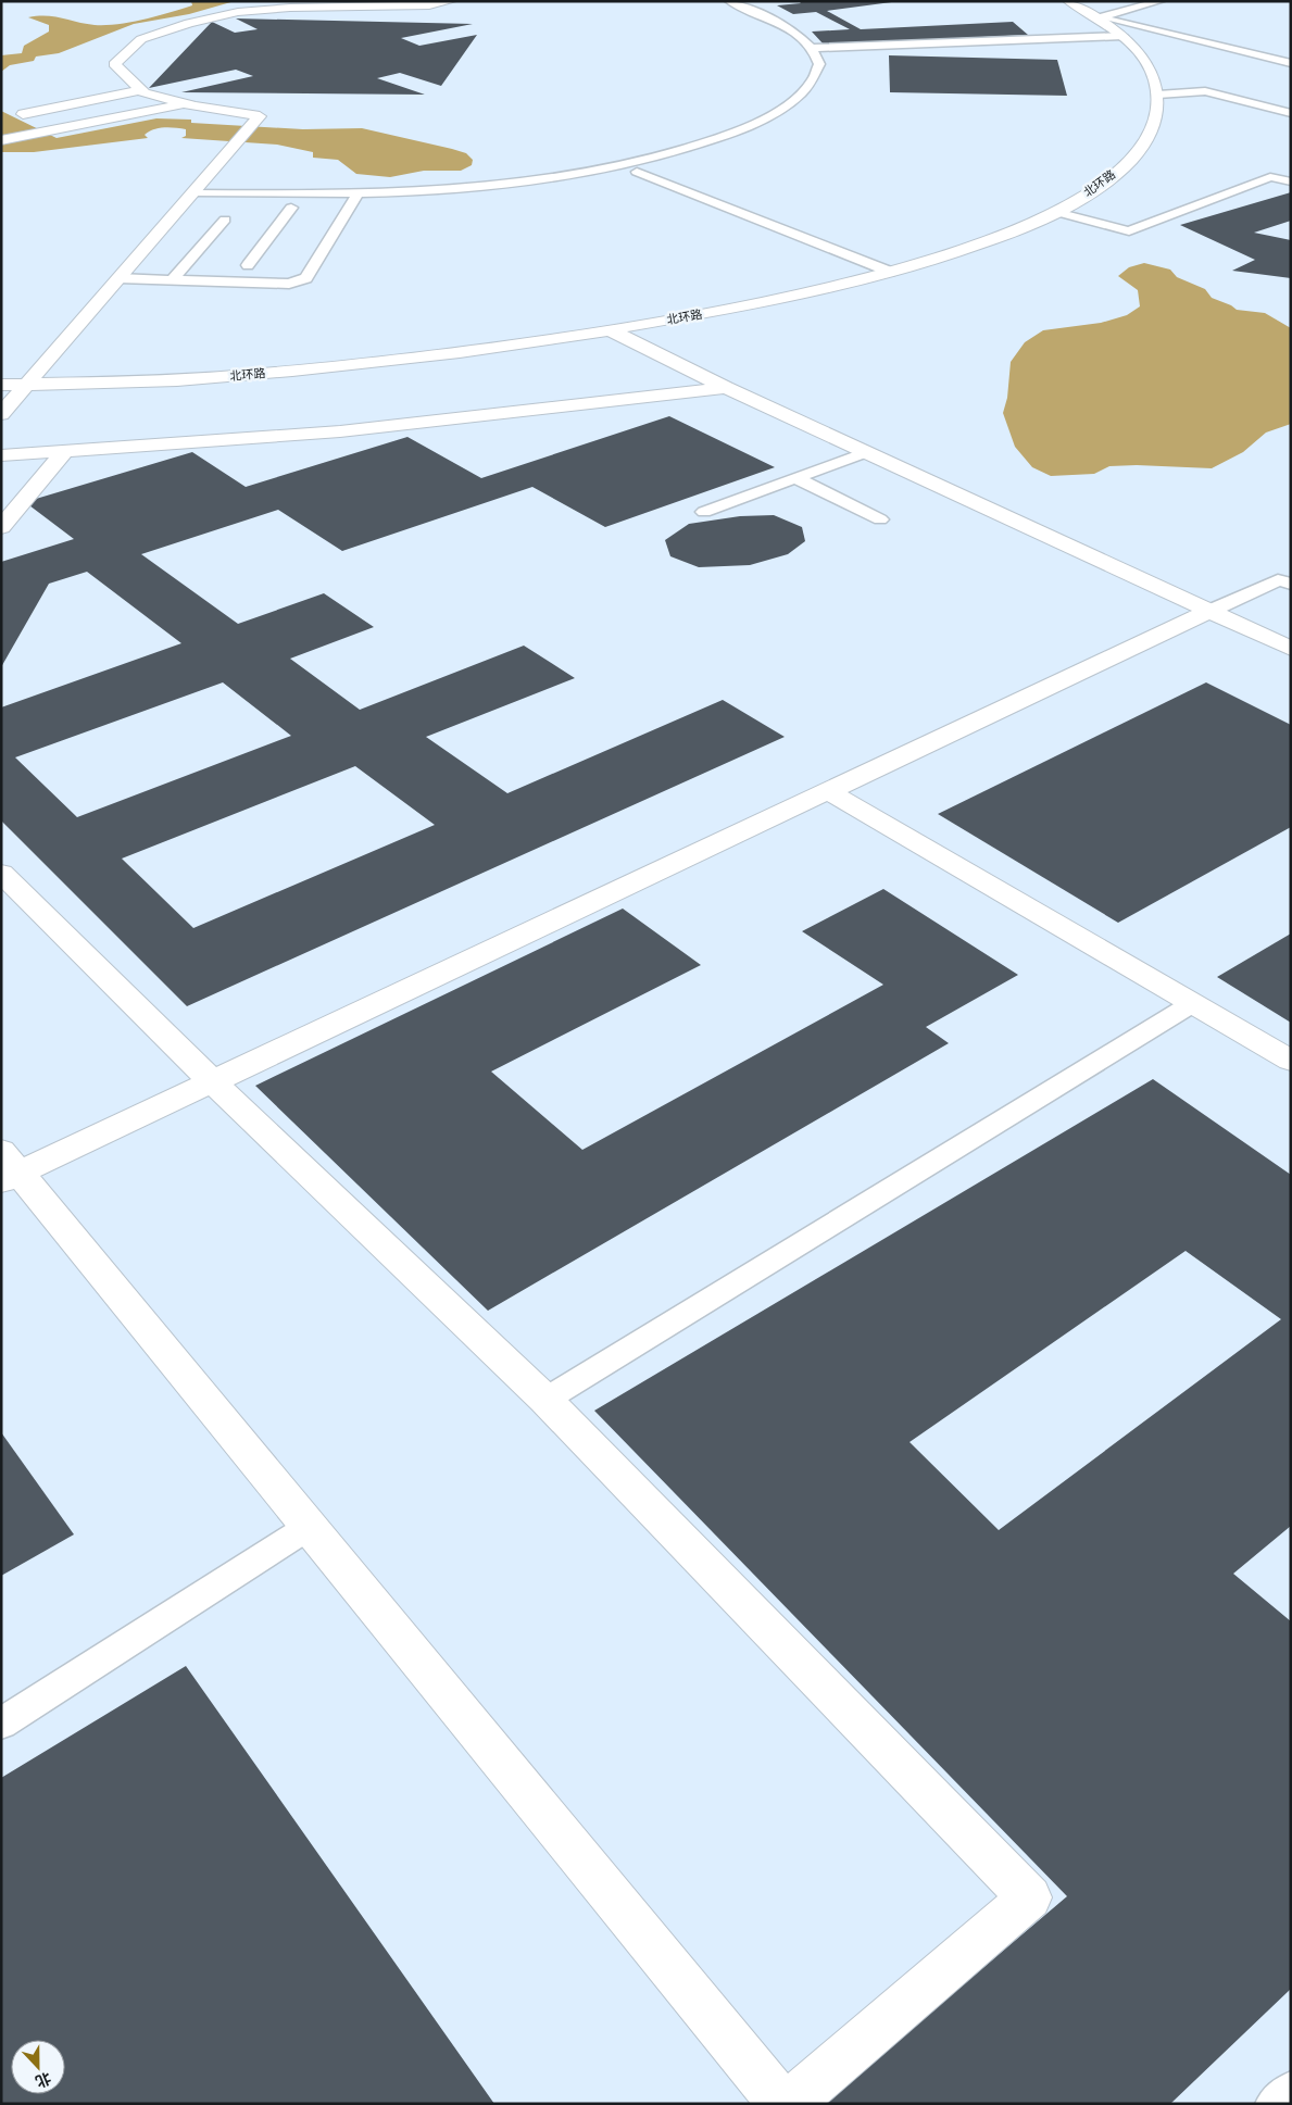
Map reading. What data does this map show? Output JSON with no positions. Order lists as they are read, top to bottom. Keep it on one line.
{"streets":{"street":["北环路"]},"north":"bottom"}
